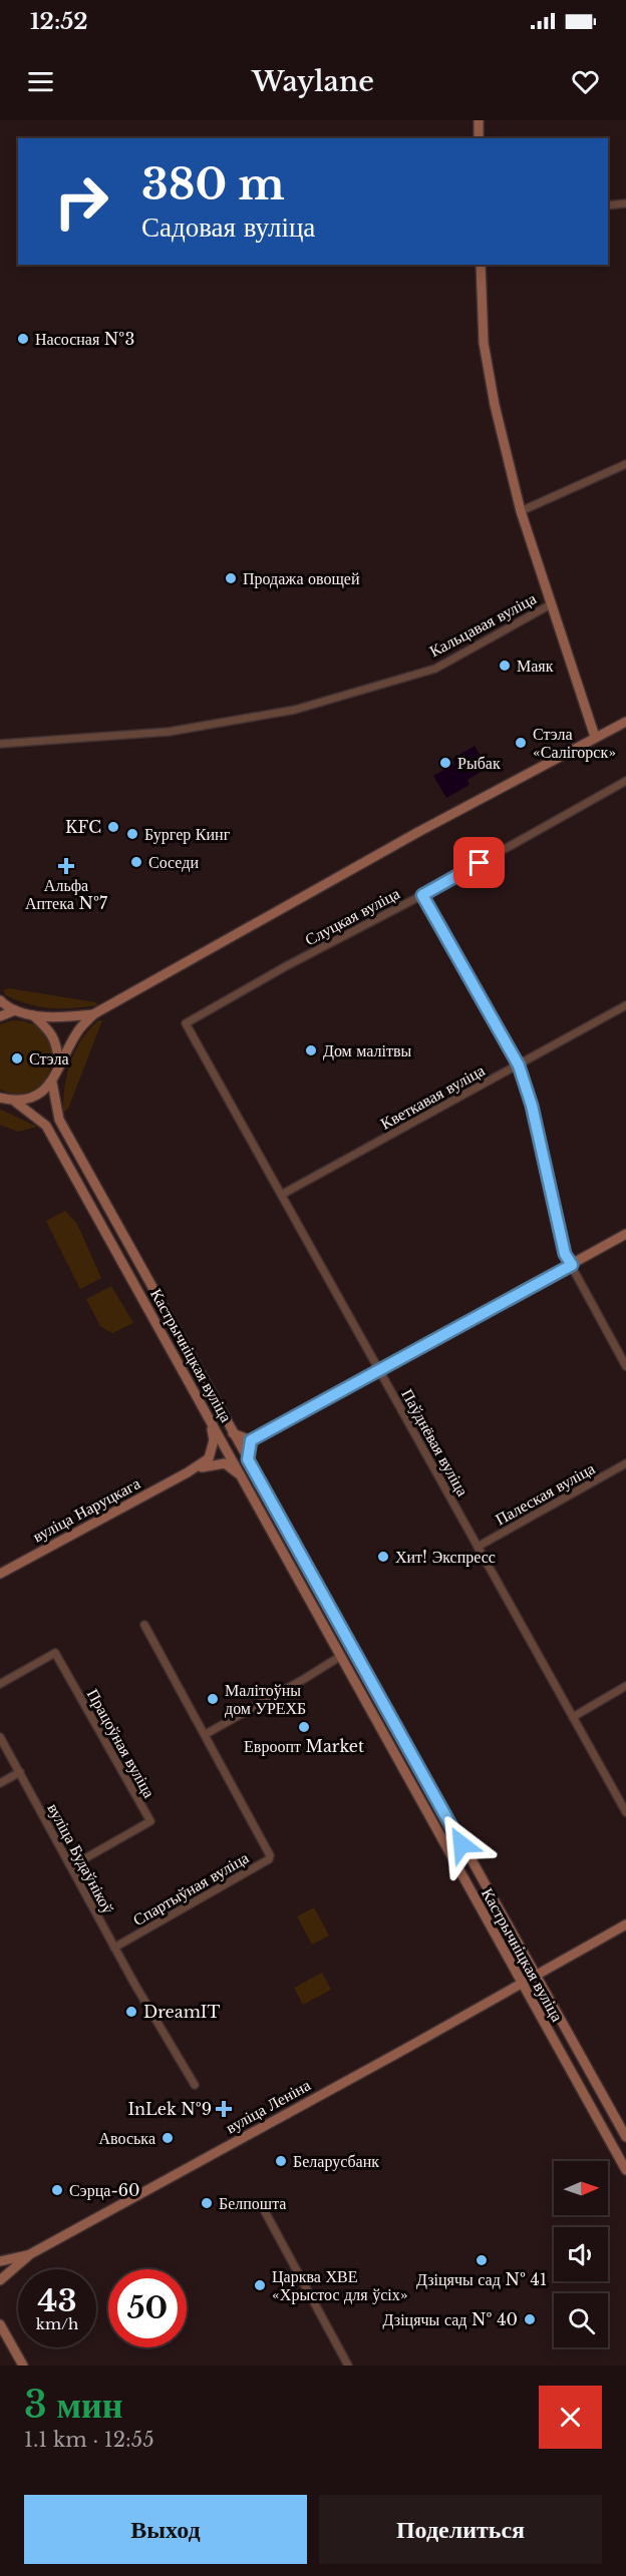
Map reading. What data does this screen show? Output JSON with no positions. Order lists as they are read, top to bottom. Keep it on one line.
{"streets":{"main road":["Кальцавая вуліца","Кастрычніцкая вуліца","вуліца Наруцкага","вуліца Леніна"],"street":["Слуцкая вуліца","Кветкавая вуліца","Паўднёвая вуліца","Палеская вуліца","Працоўная вуліца","вуліца Будаўнікоў","Спартыўная вуліца"]},"crossings":[["Слуцкая вуліца","Паўднёвая вуліца"],["Кветкавая вуліца","Паўднёвая вуліца"],["Кастрычніцкая вуліца","вуліца Леніна"],["Паўднёвая вуліца","Палеская вуліца"],["Працоўная вуліца","вуліца Будаўнікоў"],["вуліца Будаўнікоў","Спартыўная вуліца"]],"places":{"other":["Насосная №3","Продажа овощей","Маяк","Стэла «Салігорск»","Рыбак","KFC","Бургер Кинг","Соседи","Дом малітвы","Стэла","Хит! Экспресс","Малітоўны дом УРЕХБ","Евроопт Market","DreamIT","Авоська","Беларусбанк","Сэрца-60","Белпошта","Дзіцячы сад № 41","Царква ХВЕ «Хрыстос для ўсіх»","Дзіцячы сад № 40"],"health":["Альфа Аптека №7","InLek №9"]},"north":"right","page":{"status":"12:52","header":"Waylane","turn":["380 m","Садовая вуліца"],"speed":"43 km/h","limit":"50","heading":["3 мин","1.1 km · 12:55"],"buttons":["Выход","Поделиться"]}}
